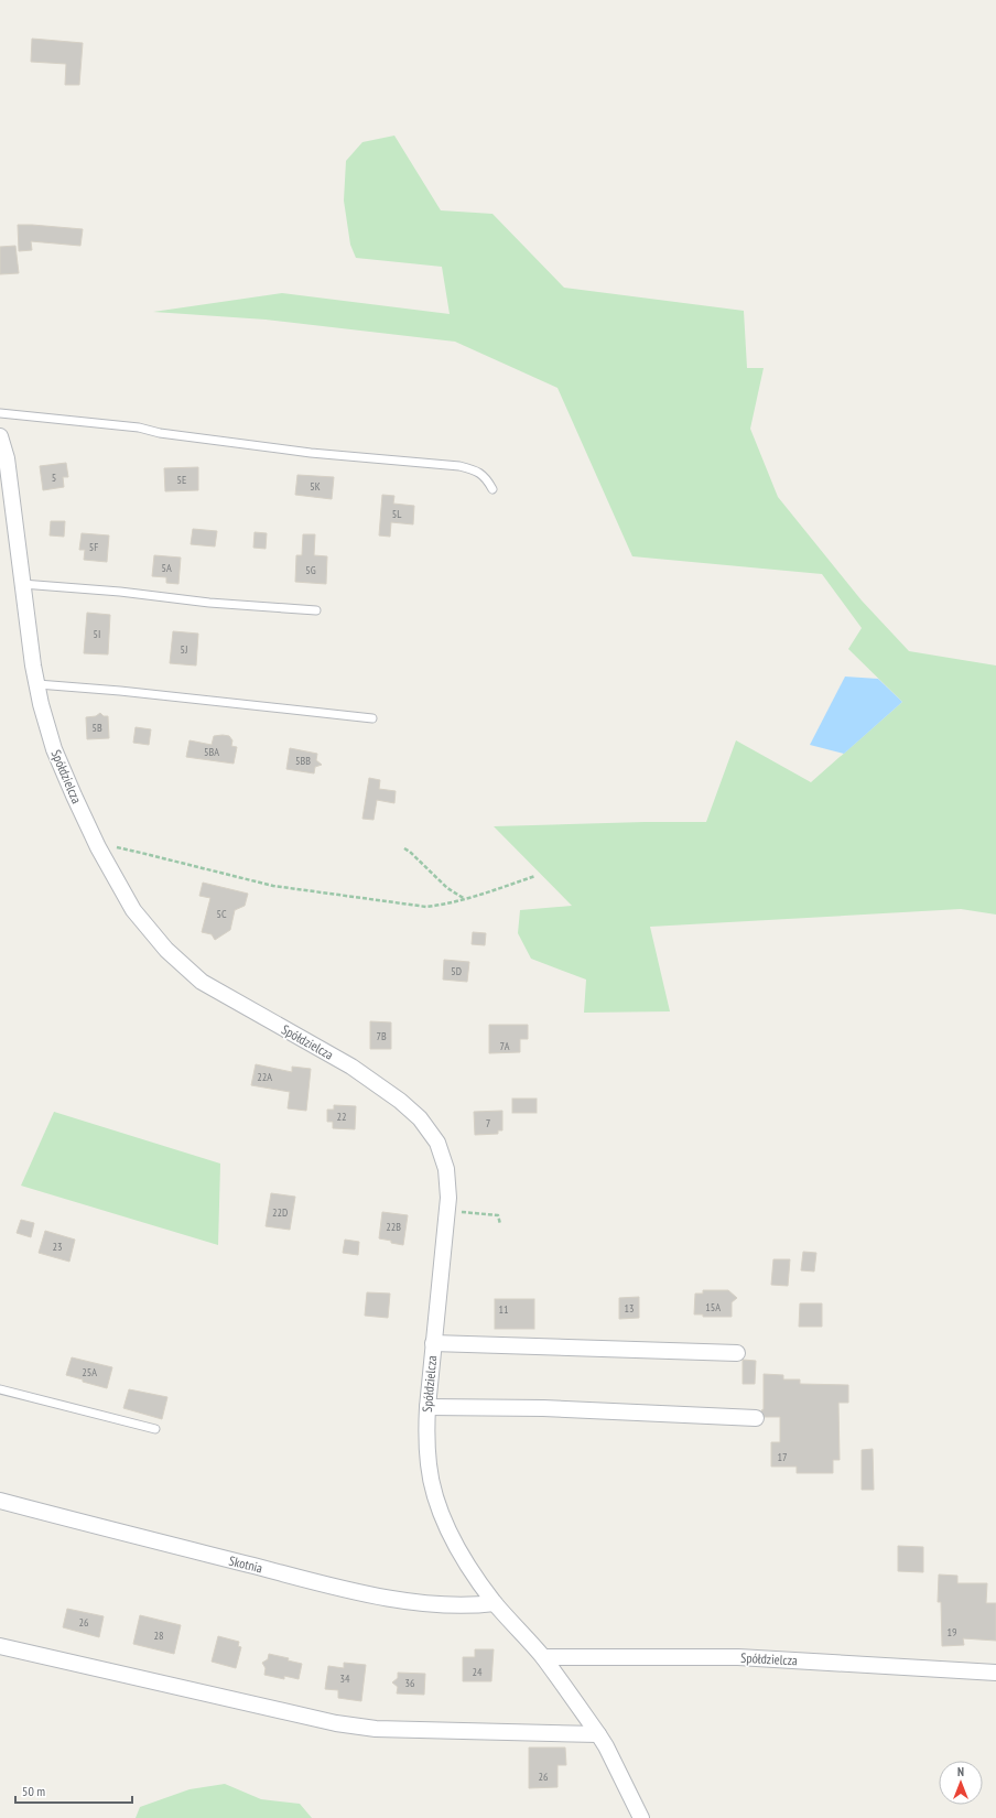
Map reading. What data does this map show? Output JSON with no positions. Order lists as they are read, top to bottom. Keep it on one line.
{"streets":{"street":["Spółdzielcza","Skotnia"]},"crossings":[["Spółdzielcza","Skotnia"]],"house_numbers":["5","5E","5K","5L","5F","5A","5G","5I","5J","5B","5BA","5BB","5C","5D","7B","7A","22A","22","7","22D","22B","23","15A","13","11","25A","17","26","19","28","24","34","36","26"],"scale_bar":"50 m","north":"top"}
